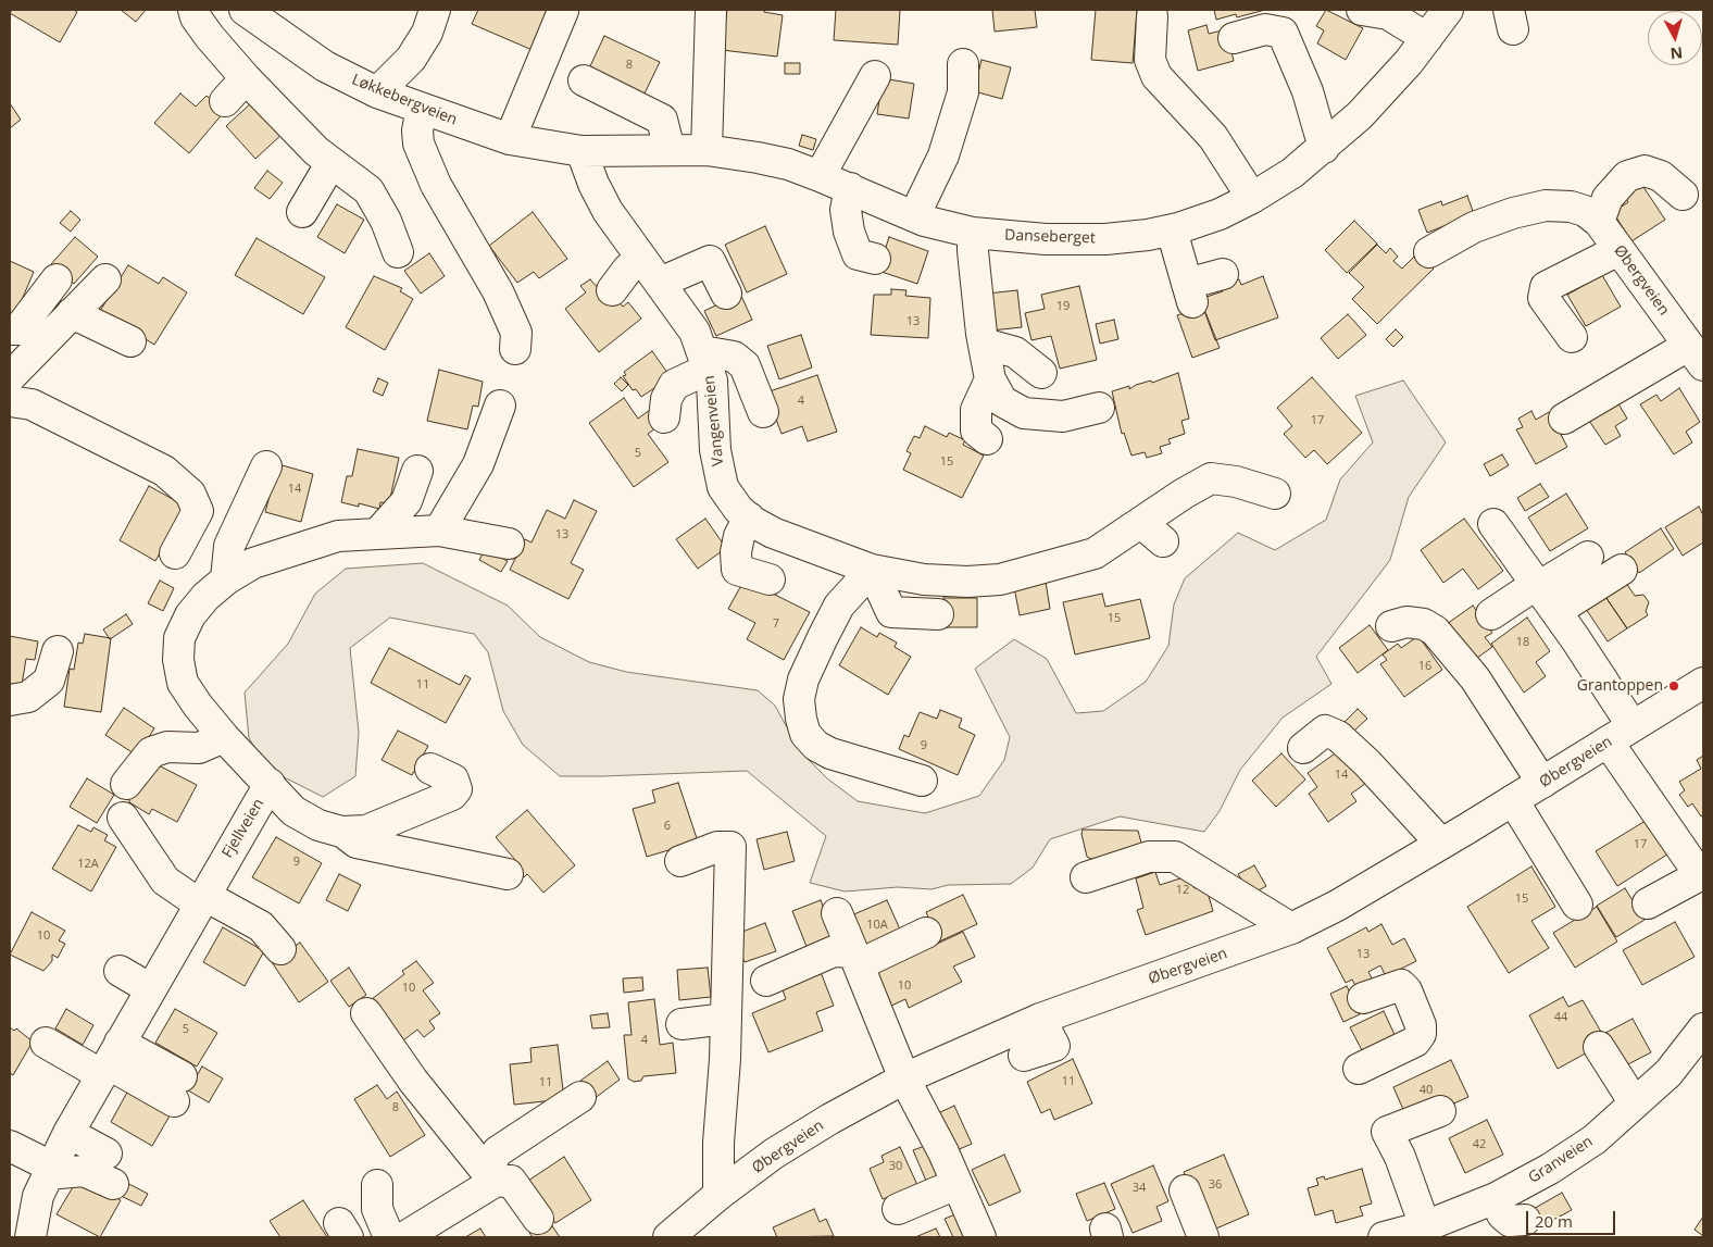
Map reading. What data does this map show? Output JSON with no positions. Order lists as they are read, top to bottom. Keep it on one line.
{"streets":{"street":["Løkkebergveien","Danseberget","Øbergveien","Vangenveien","Fjellveien","Granveien"]},"crossings":[["Løkkebergveien","Danseberget"],["Løkkebergveien","Vangenveien"],["Danseberget","Vangenveien"]],"places":["Grantoppen"],"house_numbers":["8","19","13","4","17","5","15","14","13","15","7","18","16","11","9","14","6","17","9","12A","12","15","10A","10","13","10","10","44","5","4","11","11","40","8","42","30","36","34"],"scale_bar":"20 m","north":"bottom"}
